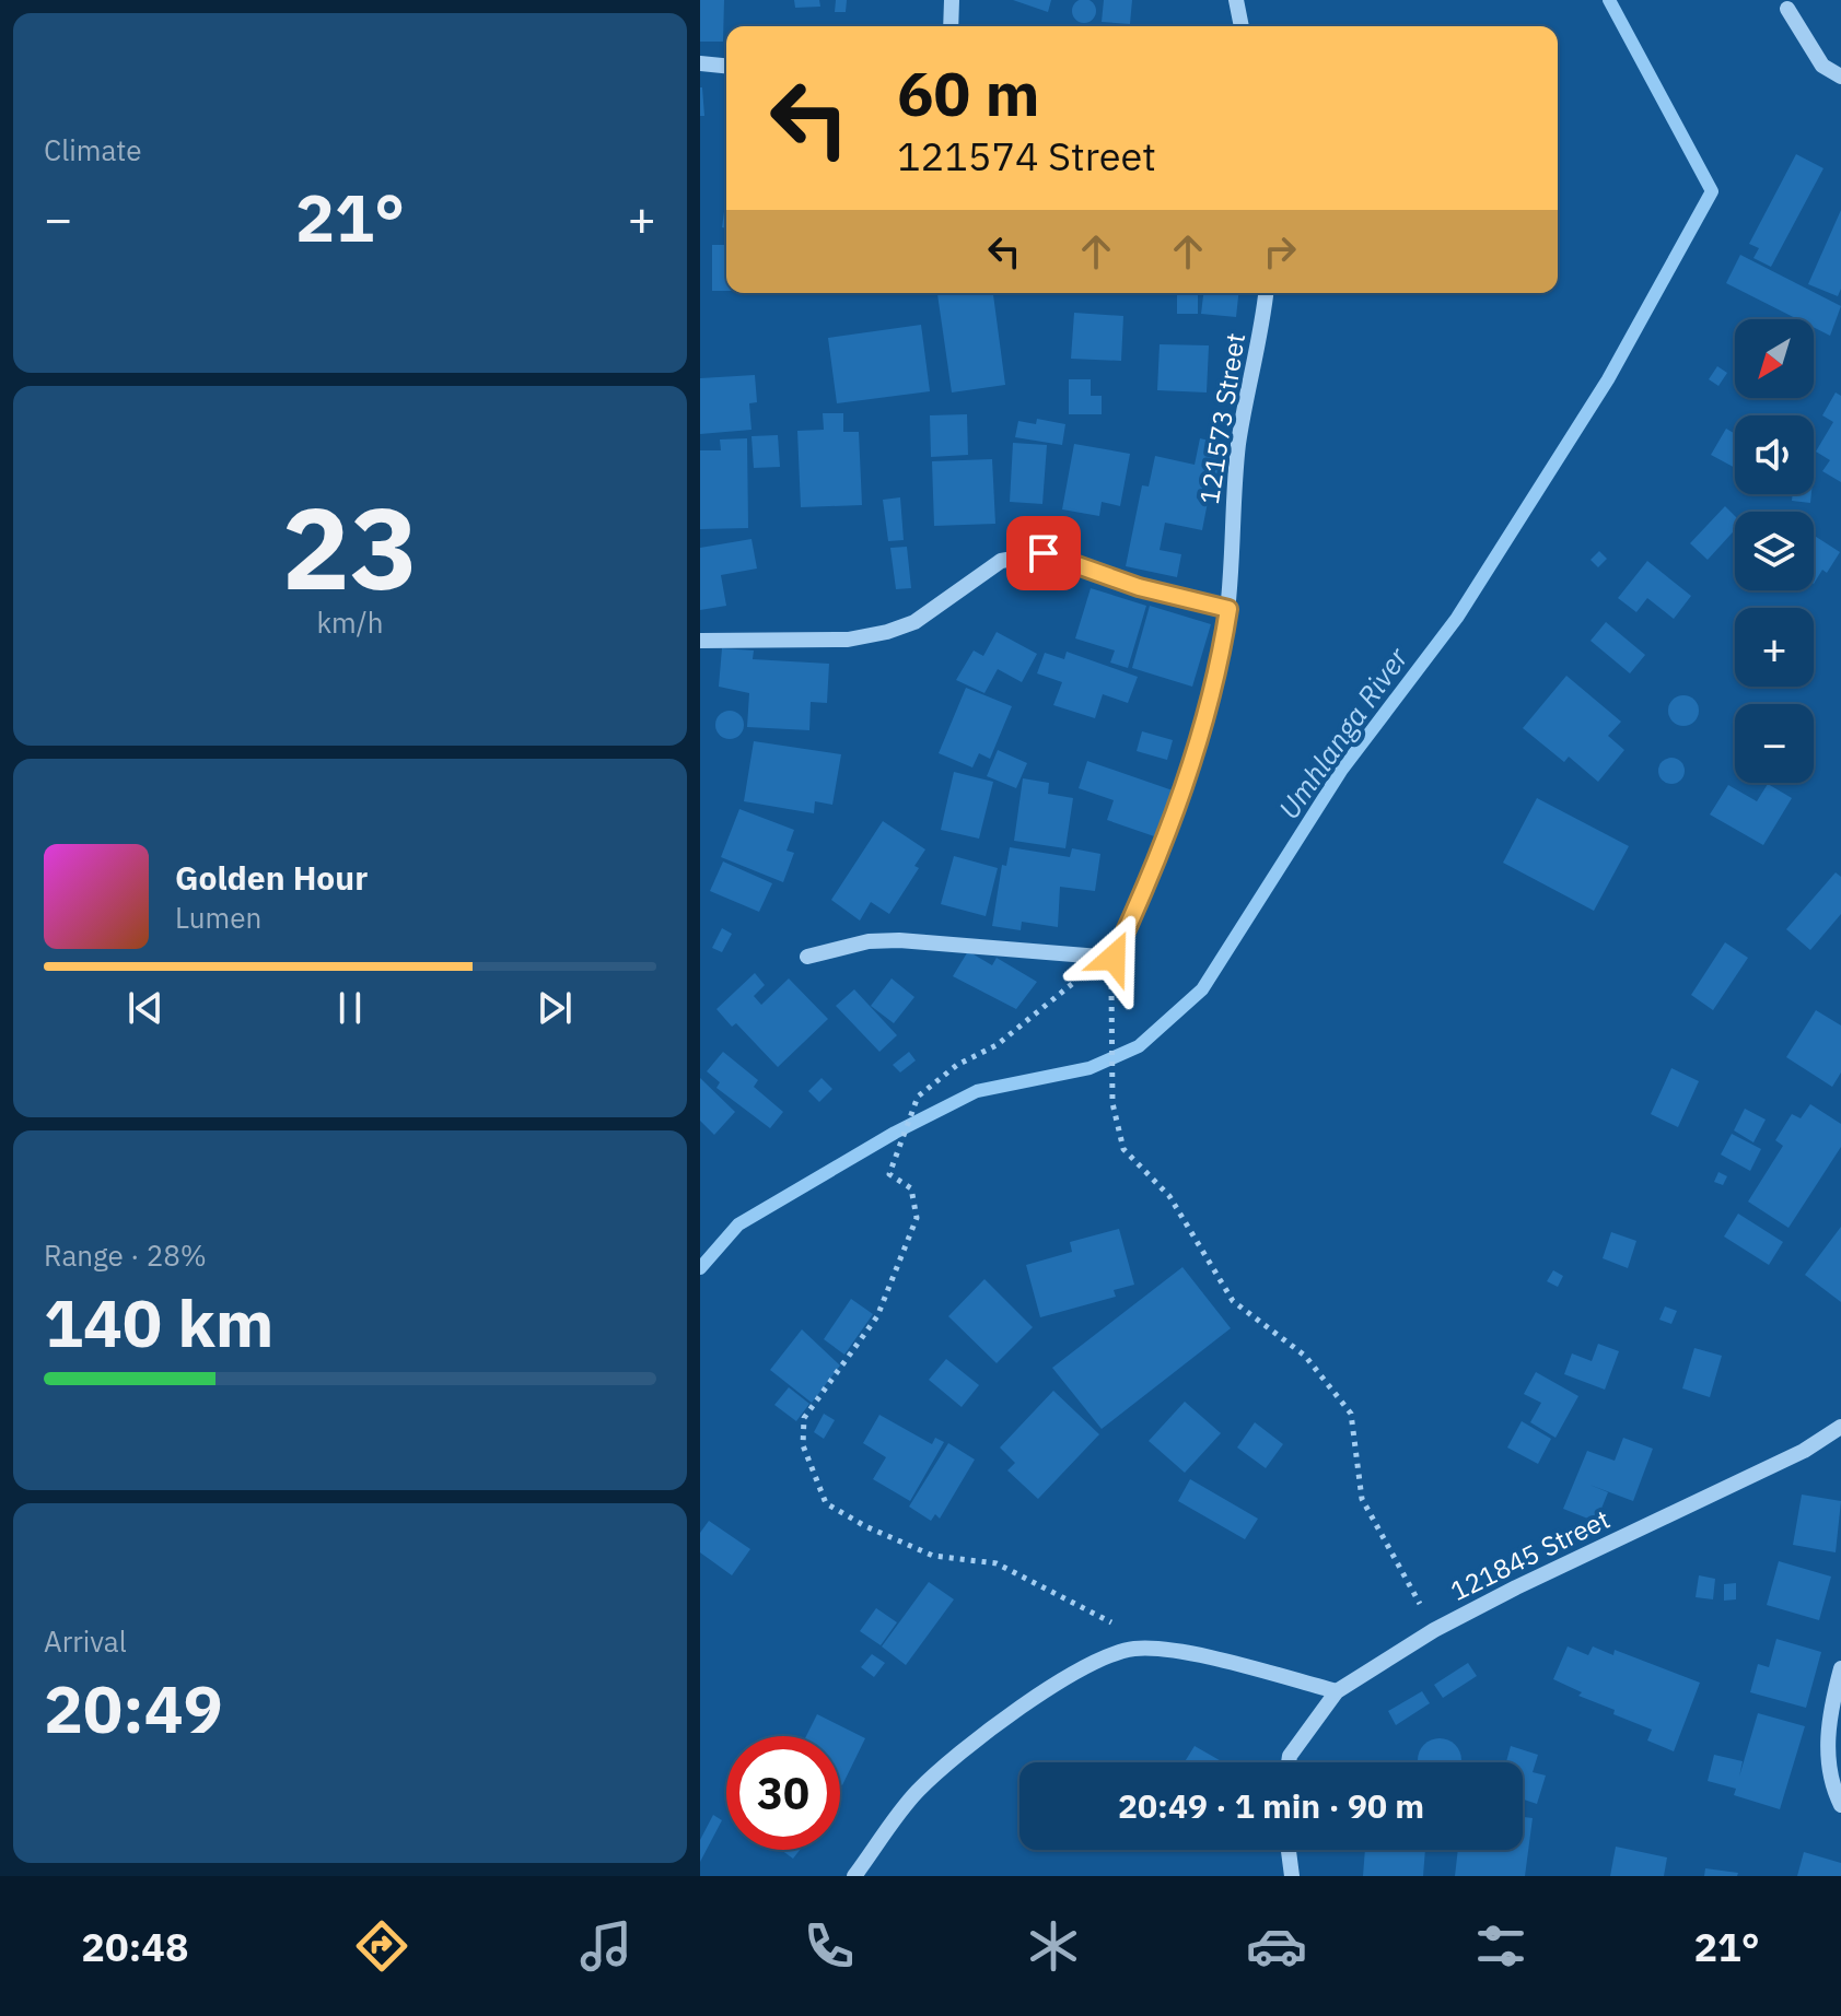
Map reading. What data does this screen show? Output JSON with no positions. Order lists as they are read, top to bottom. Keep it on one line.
{"streets":{"street":["121573 Street","121845 Street"]},"water":["Umhlanga River"],"north":"bottom left","page":{"tile":["Climate",["23","km/h"],["Range · 28%","140 km"],["Arrival","20:49"]],"turn":["60 m","121574 Street"],"heat":["−","21°","+"],"map_buttons":["+","−"],"song":["Golden Hour","Lumen"],"limit":"30","trip":"20:49 · 1 min · 90 m","tabs":["20:48","21°"]}}
